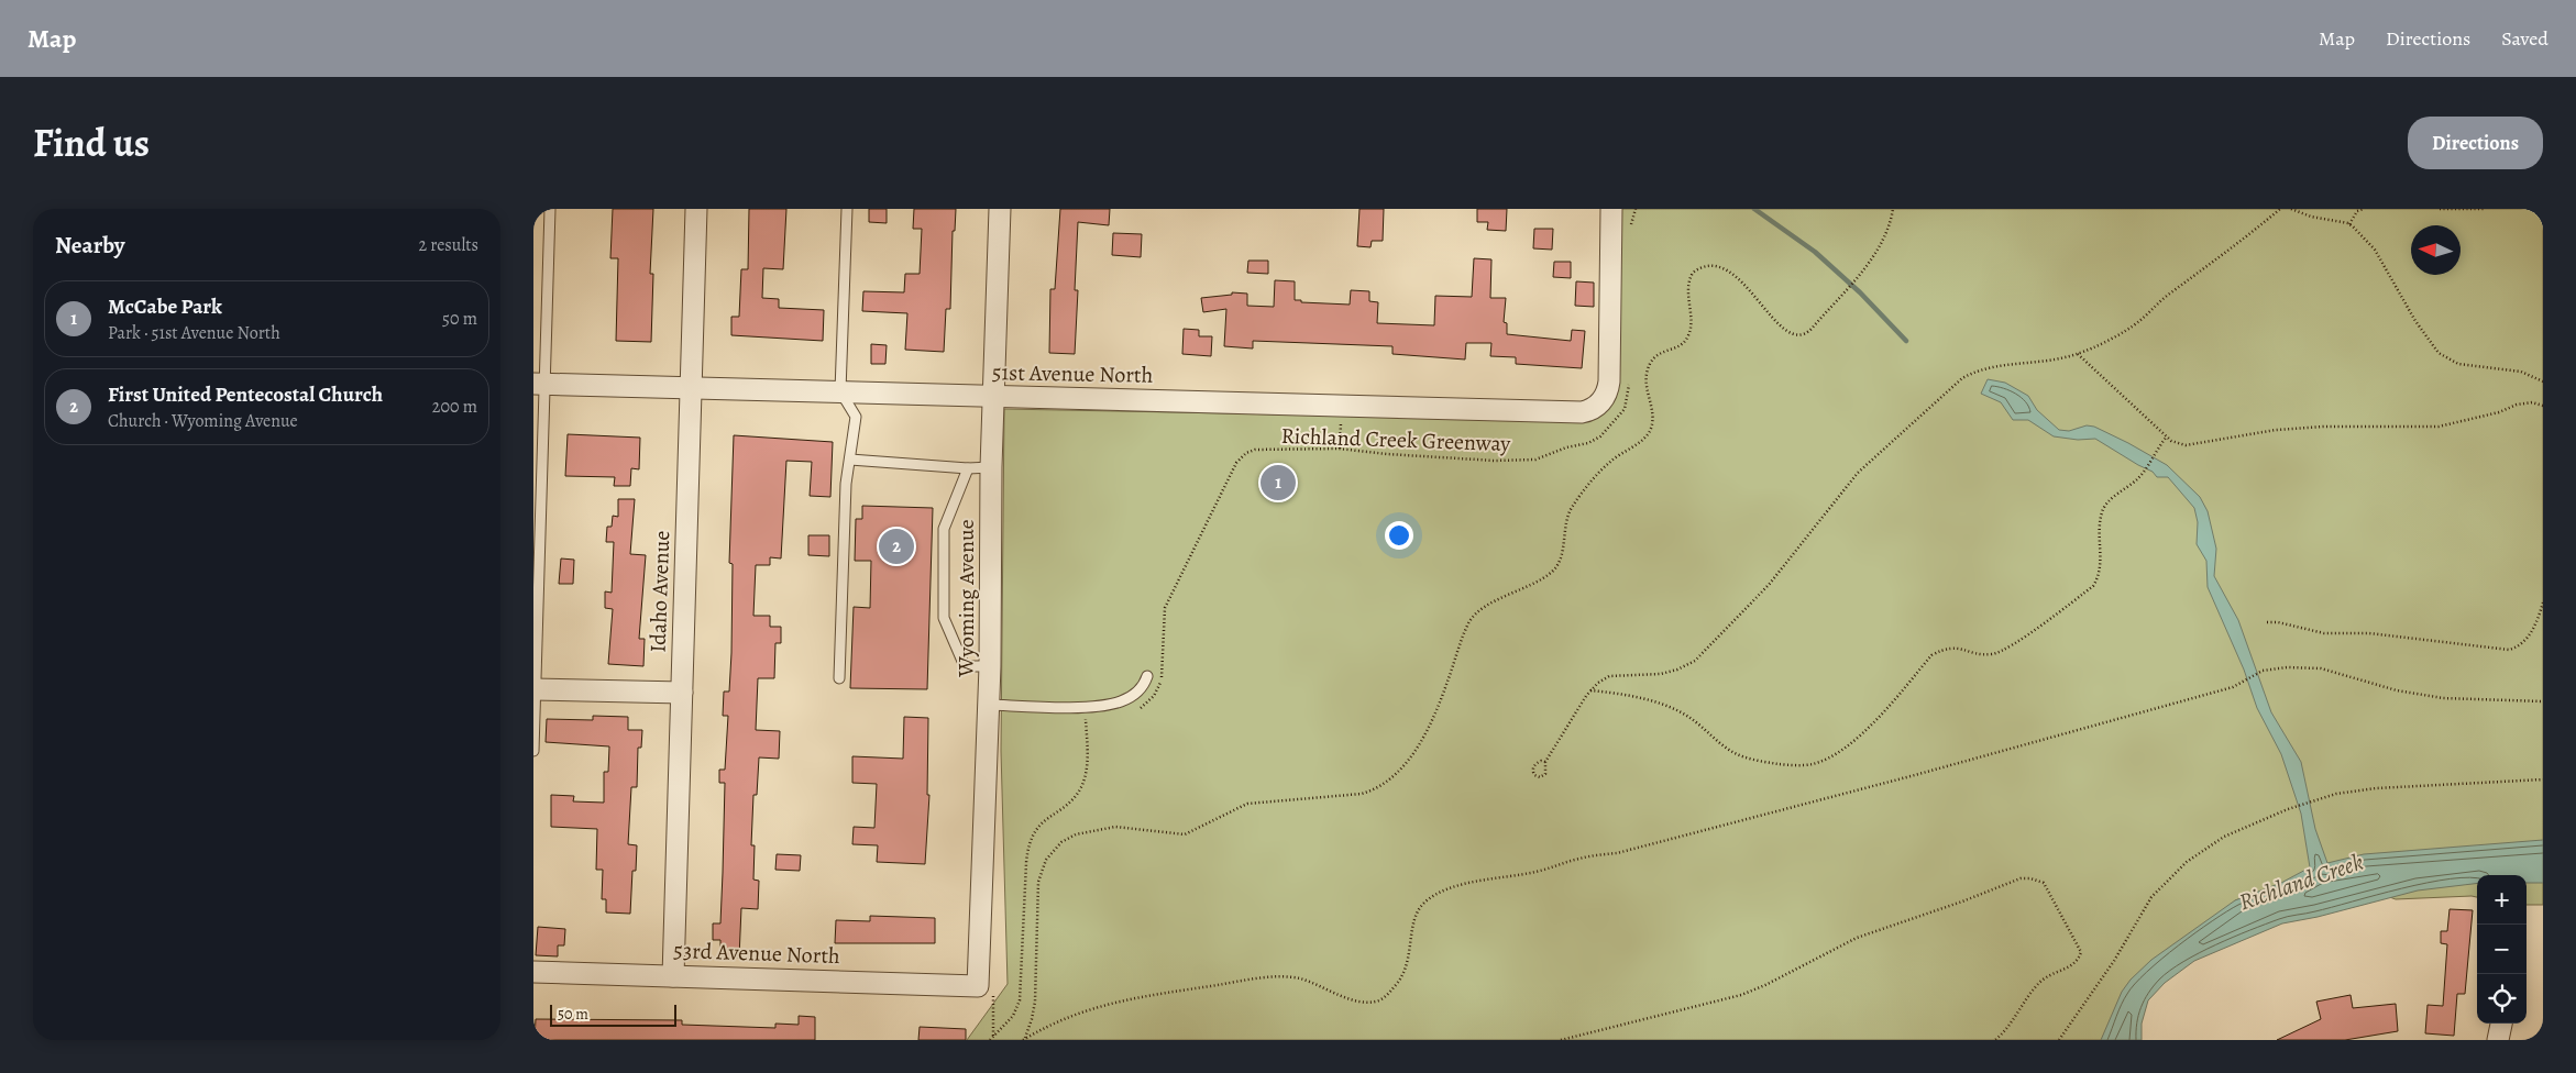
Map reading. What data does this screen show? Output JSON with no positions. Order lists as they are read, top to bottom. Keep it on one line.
{"streets":{"street":["51st Avenue North","Idaho Avenue","Wyoming Avenue","53rd Avenue North"],"path":["Richland Creek Greenway"]},"crossings":[["51st Avenue North","Idaho Avenue"],["51st Avenue North","Wyoming Avenue"],["Idaho Avenue","53rd Avenue North"],["Wyoming Avenue","53rd Avenue North"]],"water":["Richland Creek"],"scale_bar":"50 m","north":"left","page":{"header":"Map","nav":["Map","Directions","Saved"],"title":"Find us","buttons":"Directions","heading":["Nearby","2 results"],"list":[{"mark":"1","name":"McCabe Park","note":"Park · 51st Avenue North","value":"50 m"},{"mark":"2","name":"First United Pentecostal Church","note":"Church · Wyoming Avenue","value":"200 m"}],"pins":["1","2"],"map_buttons":["+","−"],"scale":"50 m"}}
